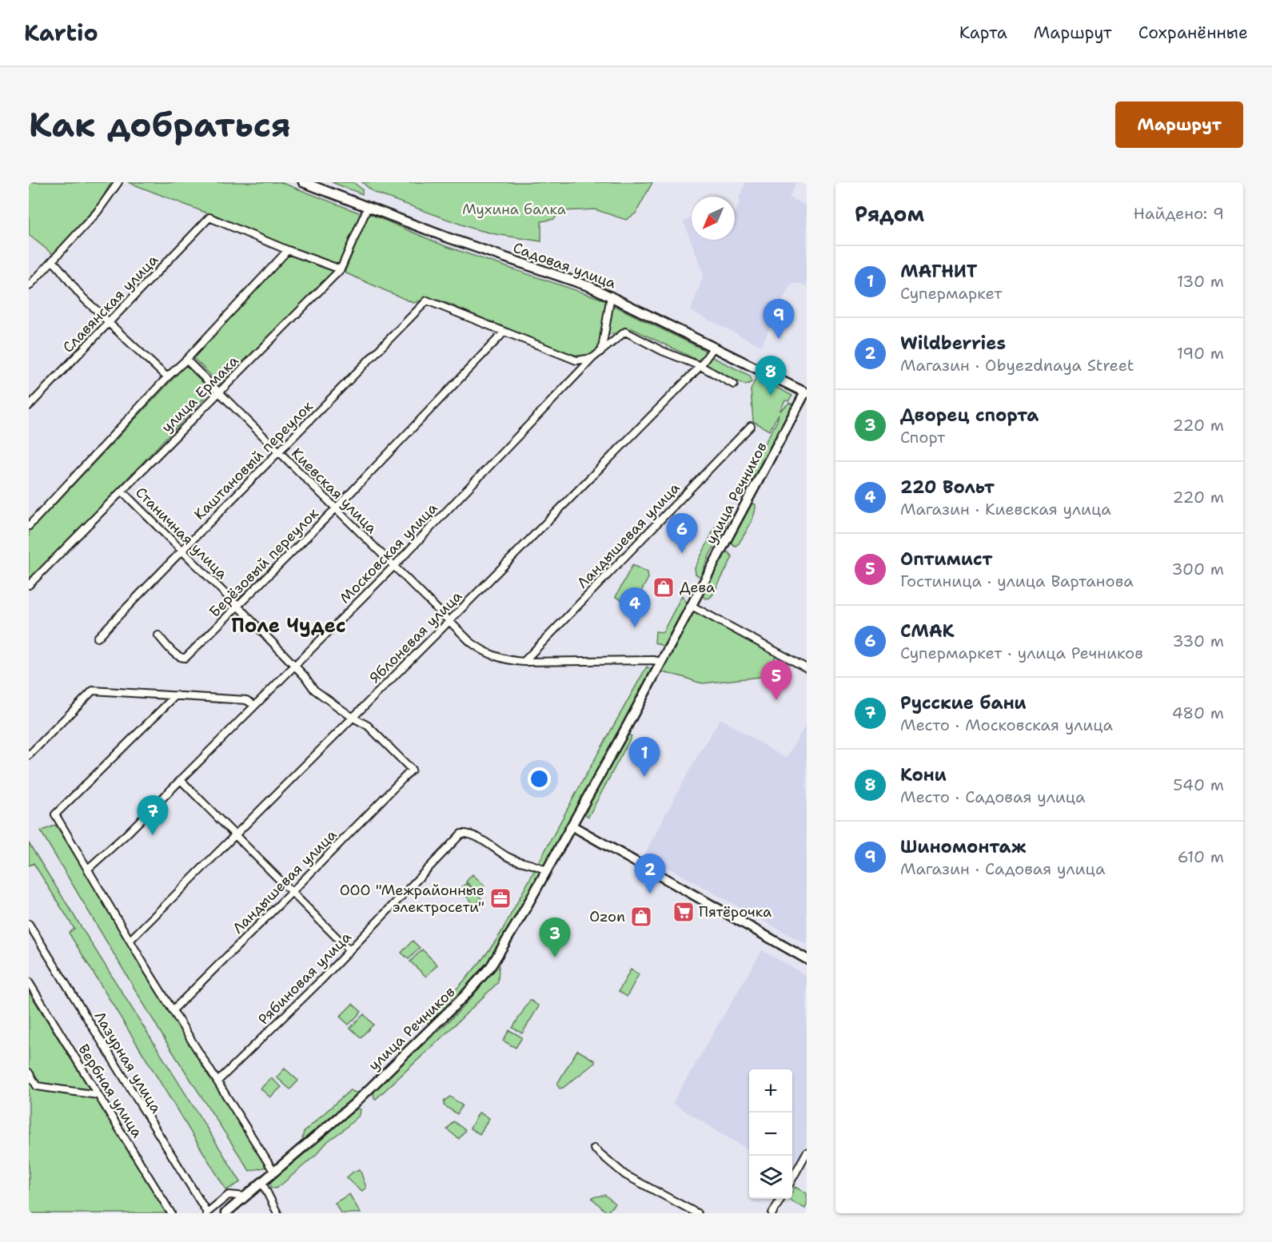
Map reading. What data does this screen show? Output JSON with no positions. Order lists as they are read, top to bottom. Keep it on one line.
{"streets":{"main road":["Садовая улица","улица Речников"],"street":["Славянская улица","улица Ермака","Каштановый переулок","Киевская улица","Станичная улица","Ландышевая улица","Московская улица","Берёзовый переулок","Яблоневая улица","Рябиновая улица","Лазурная улица","Вербная улица"]},"crossings":[["Садовая улица","улица Ермака"],["Садовая улица","улица Речников"],["Садовая улица","Яблоневая улица"],["улица Ермака","Киевская улица"],["улица Ермака","Станичная улица"],["Каштановый переулок","Киевская улица"],["Каштановый переулок","Станичная улица"],["Каштановый переулок","Берёзовый переулок"],["Киевская улица","улица Речников"],["Киевская улица","Ландышевая улица"],["Киевская улица","Московская улица"],["Киевская улица","Берёзовый переулок"],["Киевская улица","Яблоневая улица"],["улица Речников","Рябиновая улица"],["Станичная улица","Ландышевая улица"],["Станичная улица","Московская улица"],["Станичная улица","Берёзовый переулок"],["Станичная улица","Яблоневая улица"]],"districts":["Поле Чудес"],"parks":["Мухина балка"],"places":{"shop":["Дева","Ozon"],"office":["ООО \"Межрайонные электросети\""],"supermarket":["Пятёрочка"]},"north":"bottom left","page":{"header":"Kartio","nav":["Карта","Маршрут","Сохранённые"],"buttons":"Маршрут","title":"Как добраться","heading":["Рядом","Найдено: 9"],"list":[{"mark":"1","name":"МАГНИТ","note":"Супермаркет","value":"130 m"},{"mark":"2","name":"Wildberries","note":"Магазин · Obyezdnaya Street","value":"190 m"},{"mark":"3","name":"Дворец спорта","note":"Спорт","value":"220 m"},{"mark":"4","name":"220 Вольт","note":"Магазин · Киевская улица","value":"220 m"},{"mark":"5","name":"Оптимист","note":"Гостиница · улица Вартанова","value":"300 m"},{"mark":"6","name":"СМАК","note":"Супермаркет · улица Речников","value":"330 m"},{"mark":"7","name":"Русские бани","note":"Место · Московская улица","value":"480 m"},{"mark":"8","name":"Кони","note":"Место · Садовая улица","value":"540 m"},{"mark":"9","name":"Шиномонтаж","note":"Магазин · Садовая улица","value":"610 m"}],"pins":["9","8","6","4","5","1","7","2","3"],"map_buttons":["+","−"]}}
